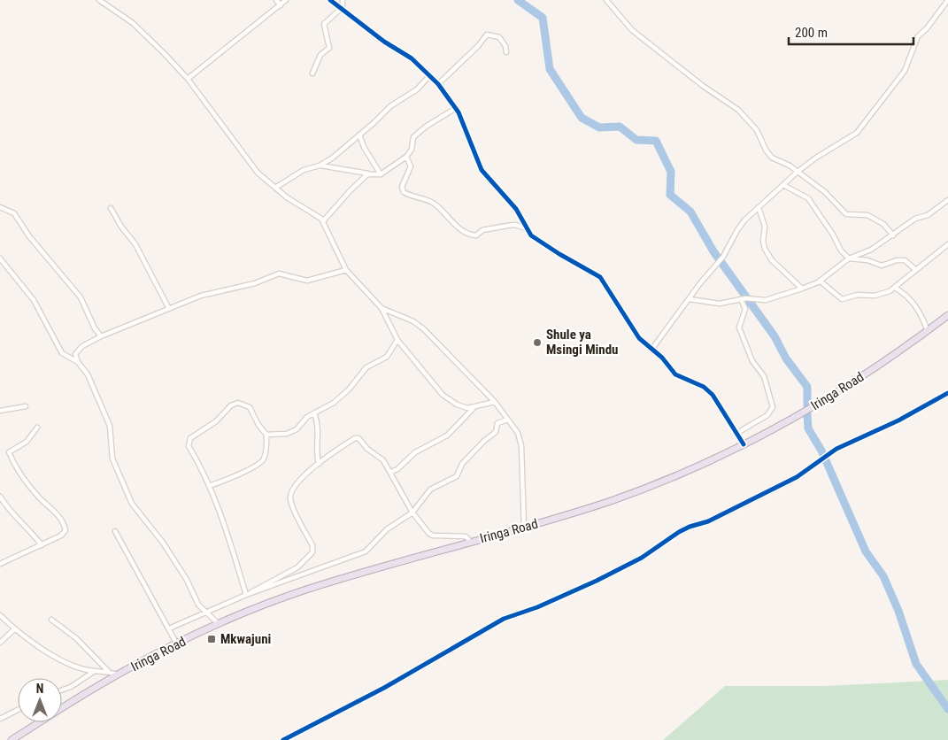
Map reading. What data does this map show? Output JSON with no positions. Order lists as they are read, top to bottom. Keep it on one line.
{"streets":{"highway":["Iringa Road"]},"places":{"other":["Shule ya Msingi Mindu"],"transit":["Mkwajuni"]},"scale_bar":"200 m","north":"top"}
